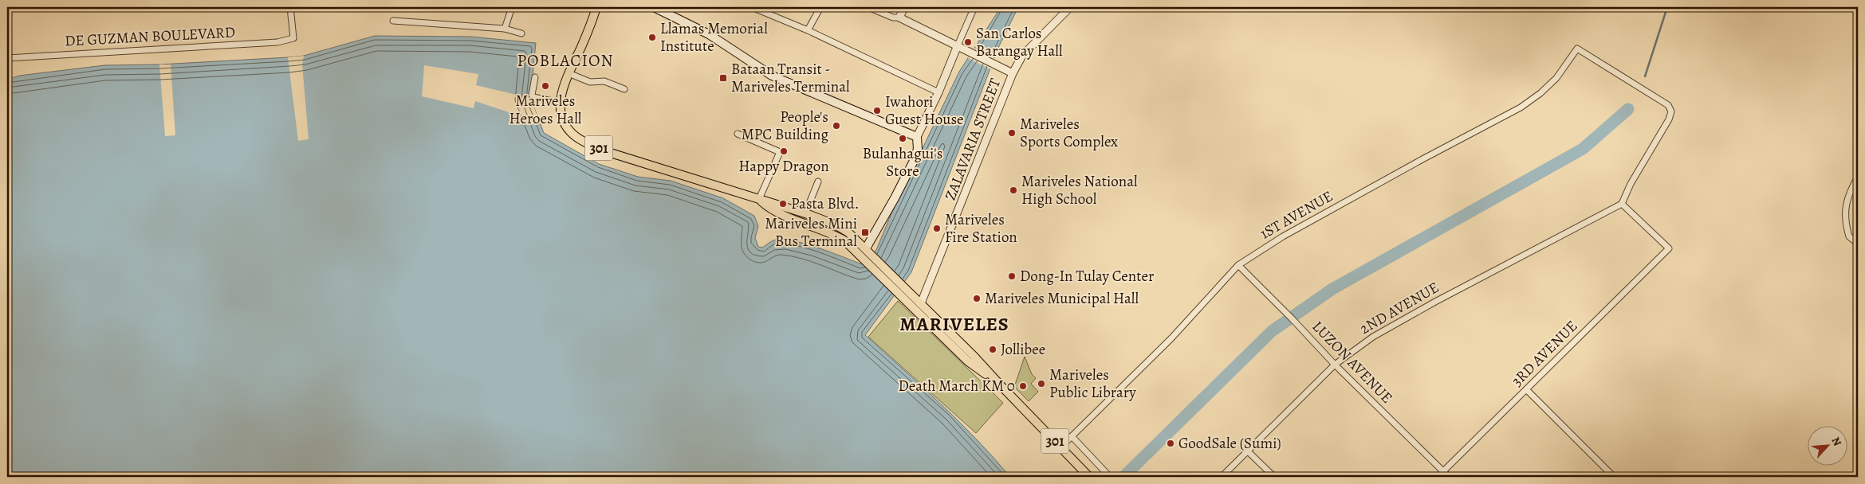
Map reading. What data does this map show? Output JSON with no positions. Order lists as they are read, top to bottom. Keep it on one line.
{"streets":{"main road":["301"],"street":["DE GUZMAN BOULEVARD","ZALAVARIA STREET","1ST AVENUE","2ND AVENUE","3RD AVENUE","LUZON AVENUE"]},"crossings":[["ZALAVARIA STREET","301"],["301","1ST AVENUE"],["1ST AVENUE","2ND AVENUE"],["1ST AVENUE","3RD AVENUE"],["1ST AVENUE","LUZON AVENUE"],["2ND AVENUE","3RD AVENUE"],["2ND AVENUE","LUZON AVENUE"],["3RD AVENUE","LUZON AVENUE"]],"districts":["POBLACION","MARIVELES"],"places":{"other":["Llamas Memorial Institute","San Carlos Barangay Hall","Mariveles Heroes Hall","Iwahori Guest House","People's MPC Building","Mariveles Sports Complex","Bulanhagui's Store","Happy Dragon","Mariveles National High School","Pasta Blvd.","Mariveles Fire Station","Dong-In Tulay Center","Mariveles Municipal Hall","Jollibee","Mariveles Public Library","Death March KM 0","GoodSale (Sumi)"],"transit":["Bataan Transit - Mariveles Terminal","Mariveles Mini Bus Terminal"]},"north":"top right"}
